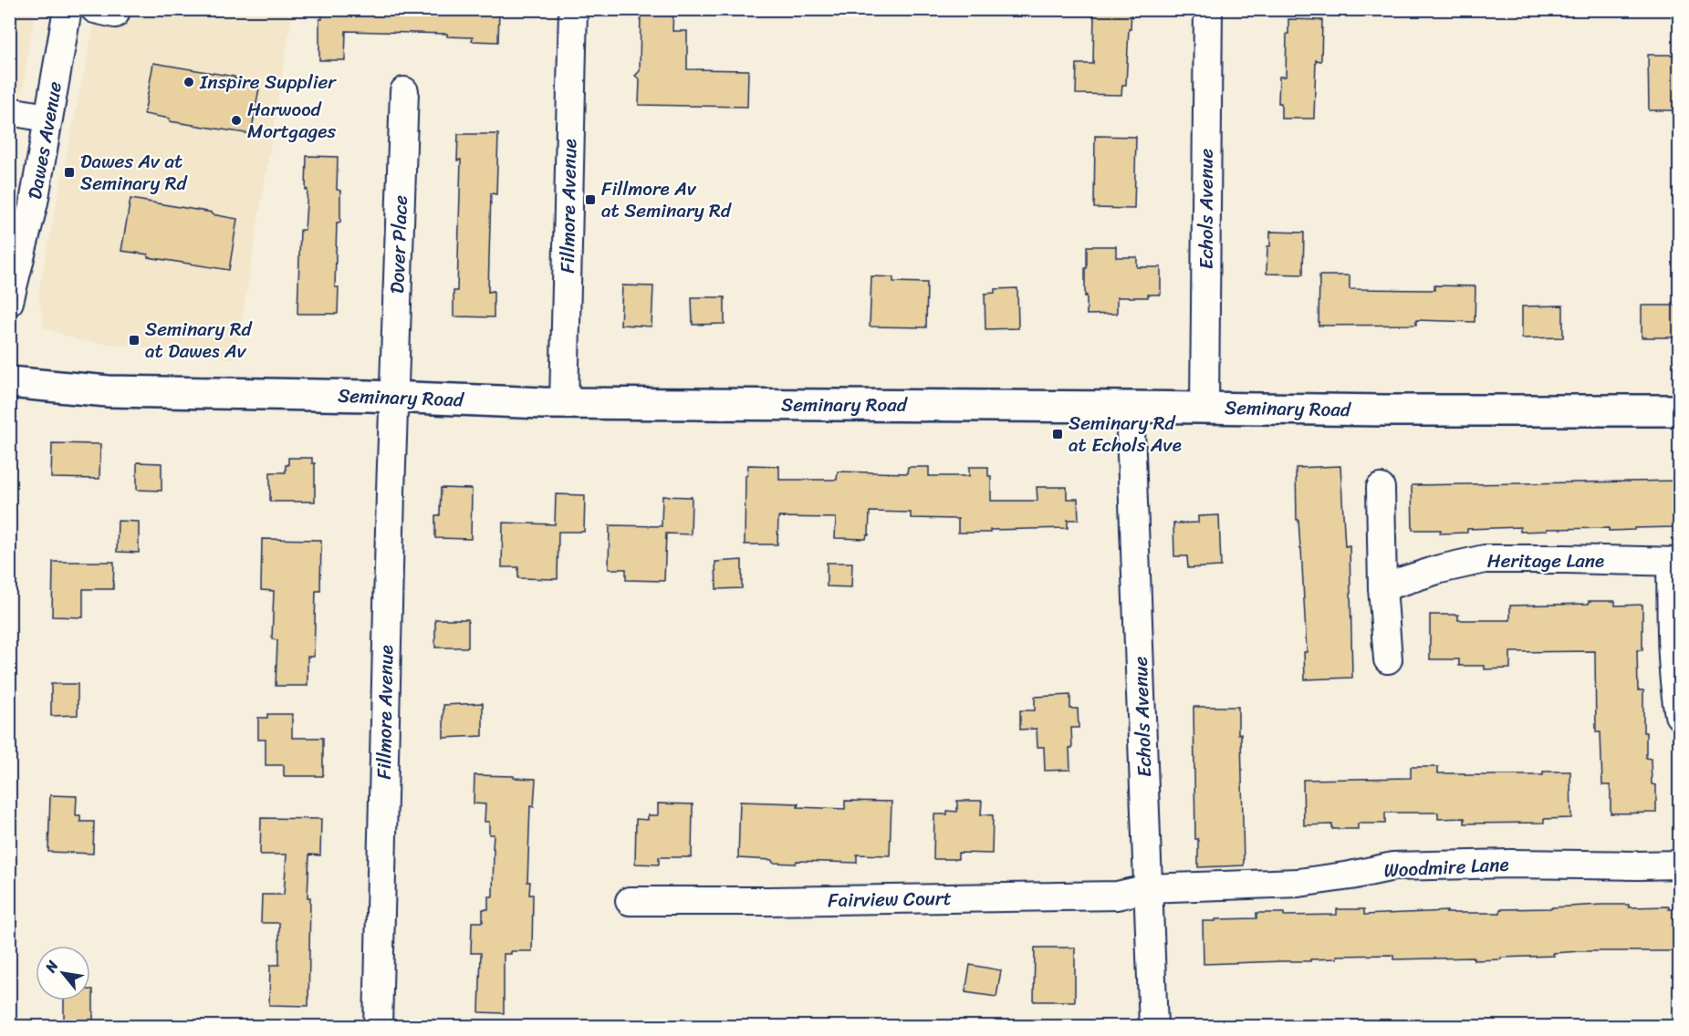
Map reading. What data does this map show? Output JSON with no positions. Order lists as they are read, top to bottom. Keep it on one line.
{"streets":{"main road":["Seminary Road"],"street":["Dawes Avenue","Fillmore Avenue","Echols Avenue","Dover Place","Heritage Lane","Woodmire Lane","Fairview Court"]},"crossings":[["Fillmore Avenue","Dover Place"],["Fillmore Avenue","Seminary Road"],["Echols Avenue","Seminary Road"],["Echols Avenue","Woodmire Lane"],["Echols Avenue","Fairview Court"],["Dover Place","Seminary Road"],["Woodmire Lane","Fairview Court"]],"places":{"other":["Inspire Supplier","Harwood Mortgages"],"transit":["Dawes Av at Seminary Rd","Fillmore Av at Seminary Rd","Seminary Rd at Dawes Av","Seminary Rd at Echols Ave"]},"north":"top left"}
